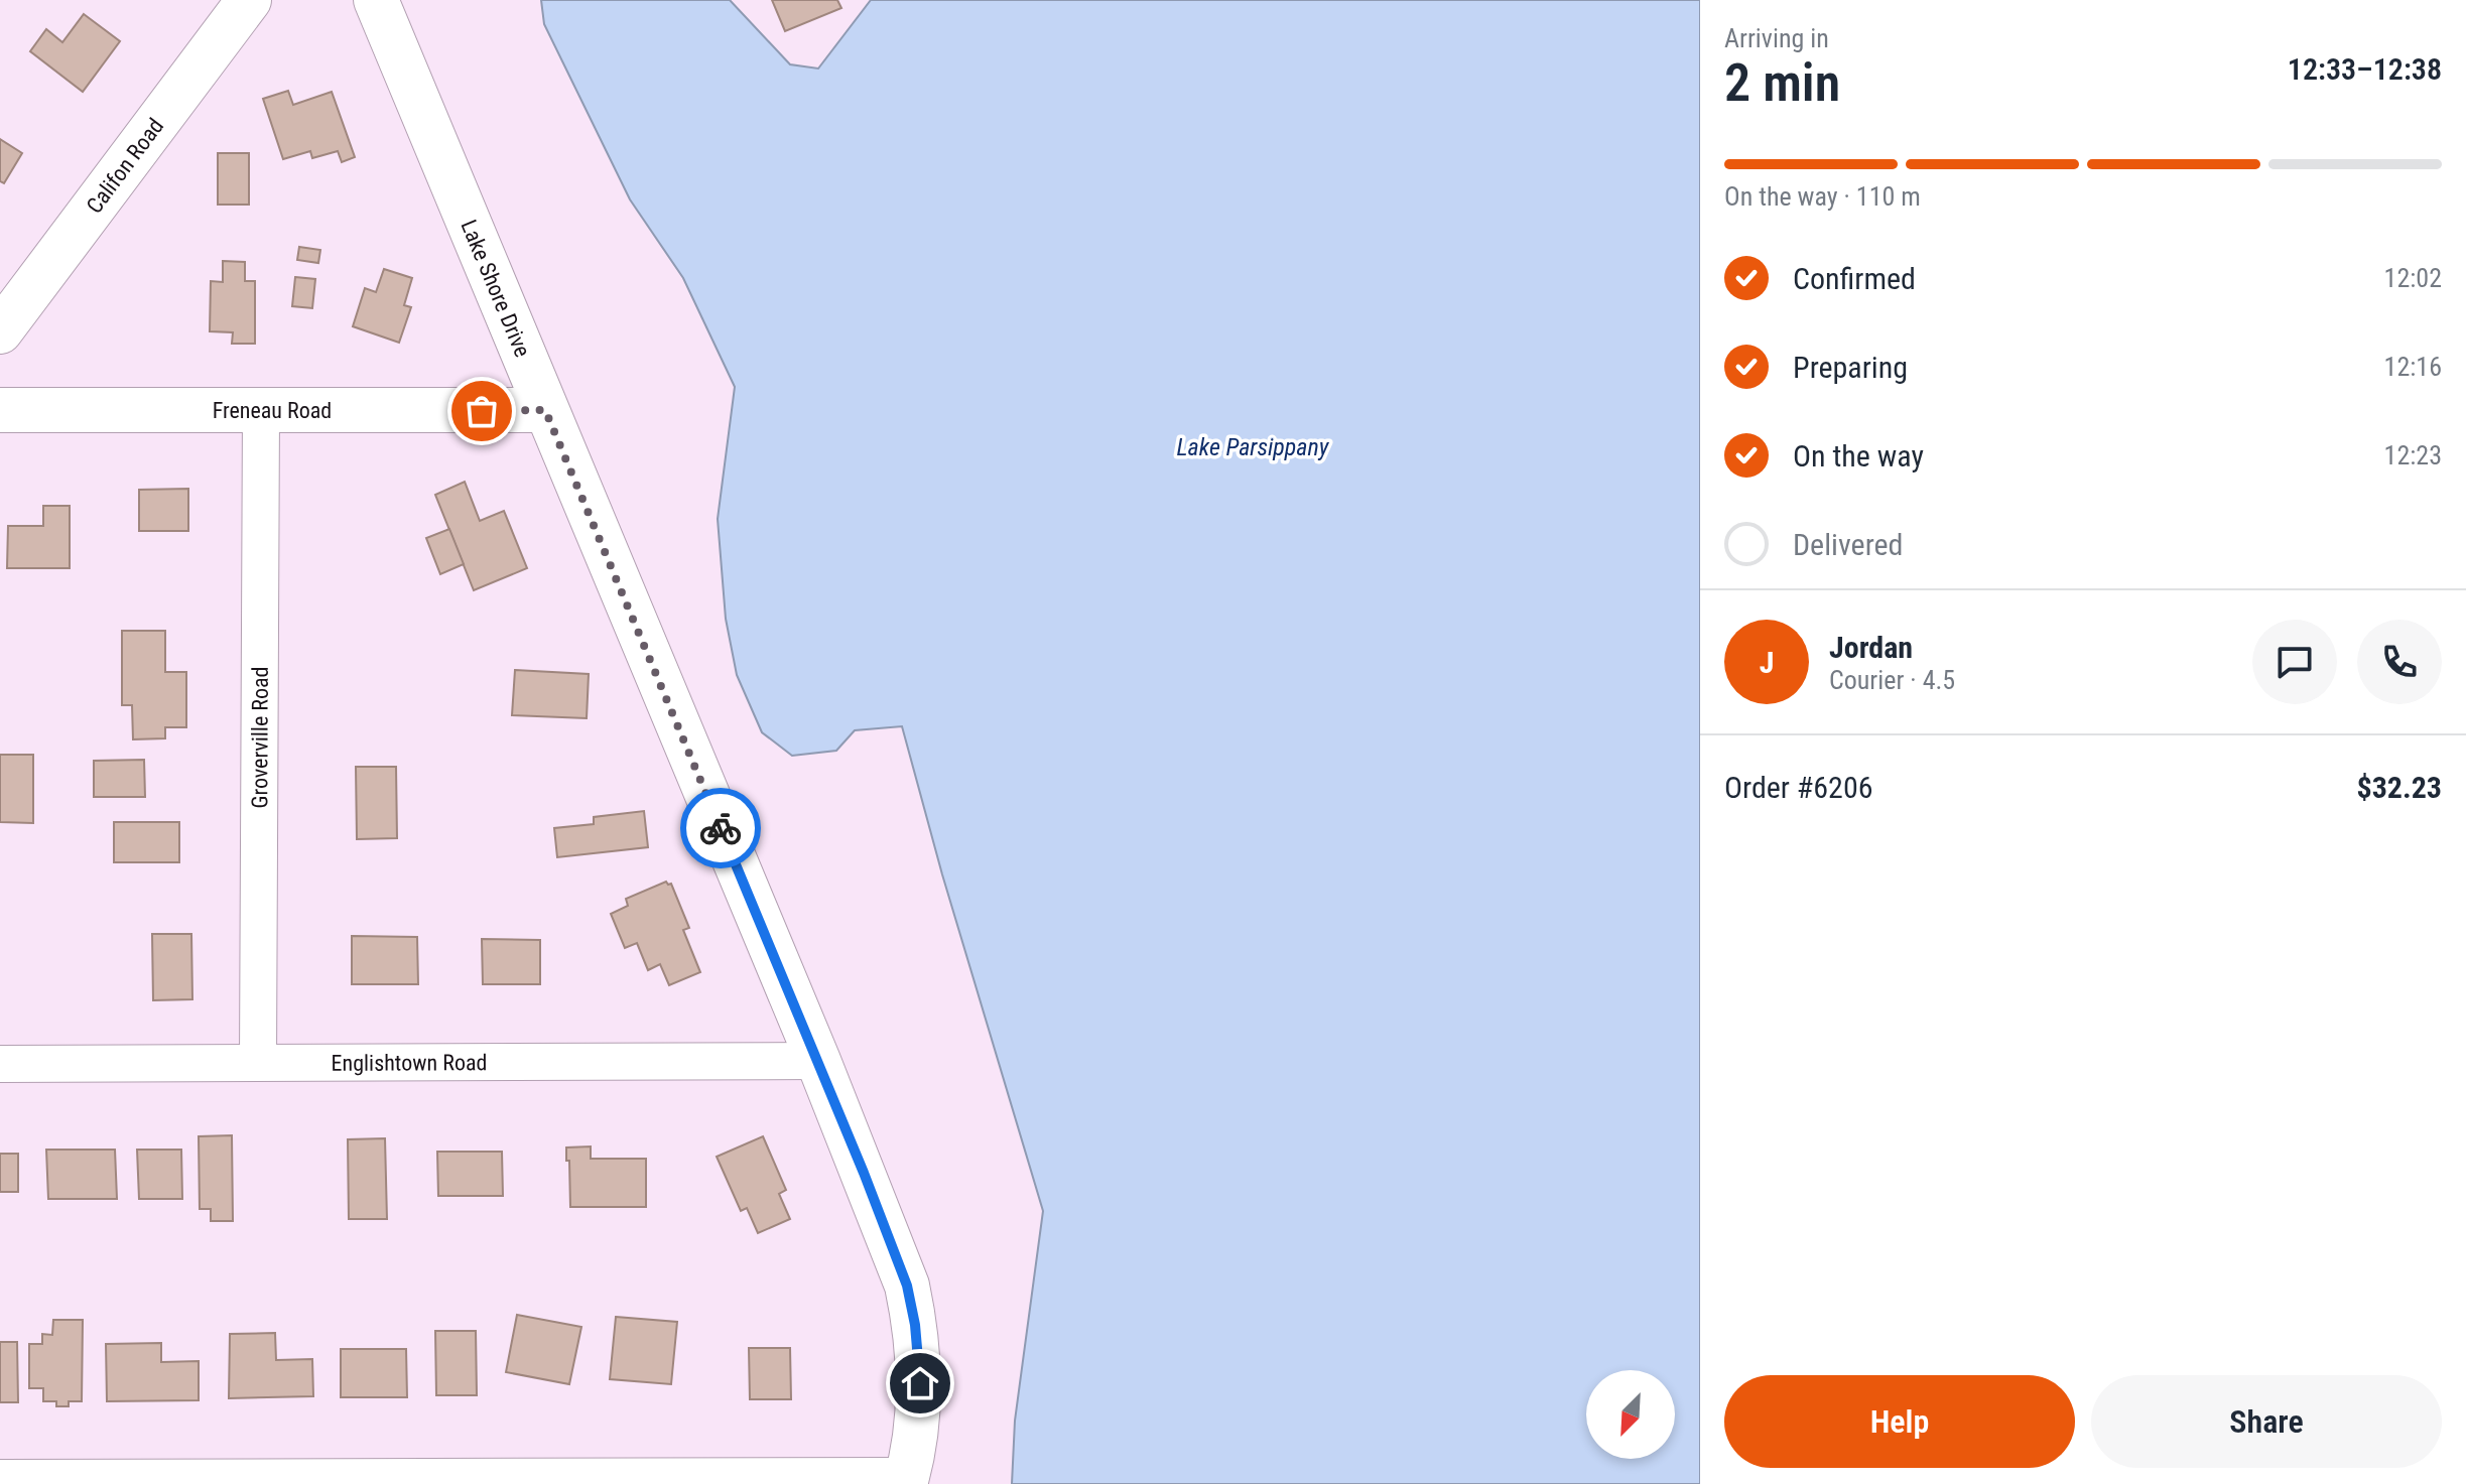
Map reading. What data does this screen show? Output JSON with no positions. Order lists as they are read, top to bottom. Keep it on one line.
{"streets":{"street":["Califon Road","Lake Shore Drive","Freneau Road","Groverville Road","Englishtown Road"]},"crossings":[["Lake Shore Drive","Freneau Road"],["Lake Shore Drive","Englishtown Road"],["Freneau Road","Groverville Road"],["Groverville Road","Englishtown Road"]],"water":["Lake Parsippany"],"north":"bottom left","page":{"heading":["2 min","Arriving in","12:33–12:38"],"panel":["Jordan","Courier · 4.5","Order #6206","$32.23"],"bar":"On the way · 110 m","list":[["Confirmed","12:02"],["Preparing","12:16"],["On the way","12:23"],"Delivered"],"round":"J","buttons":["Help","Share"]}}
